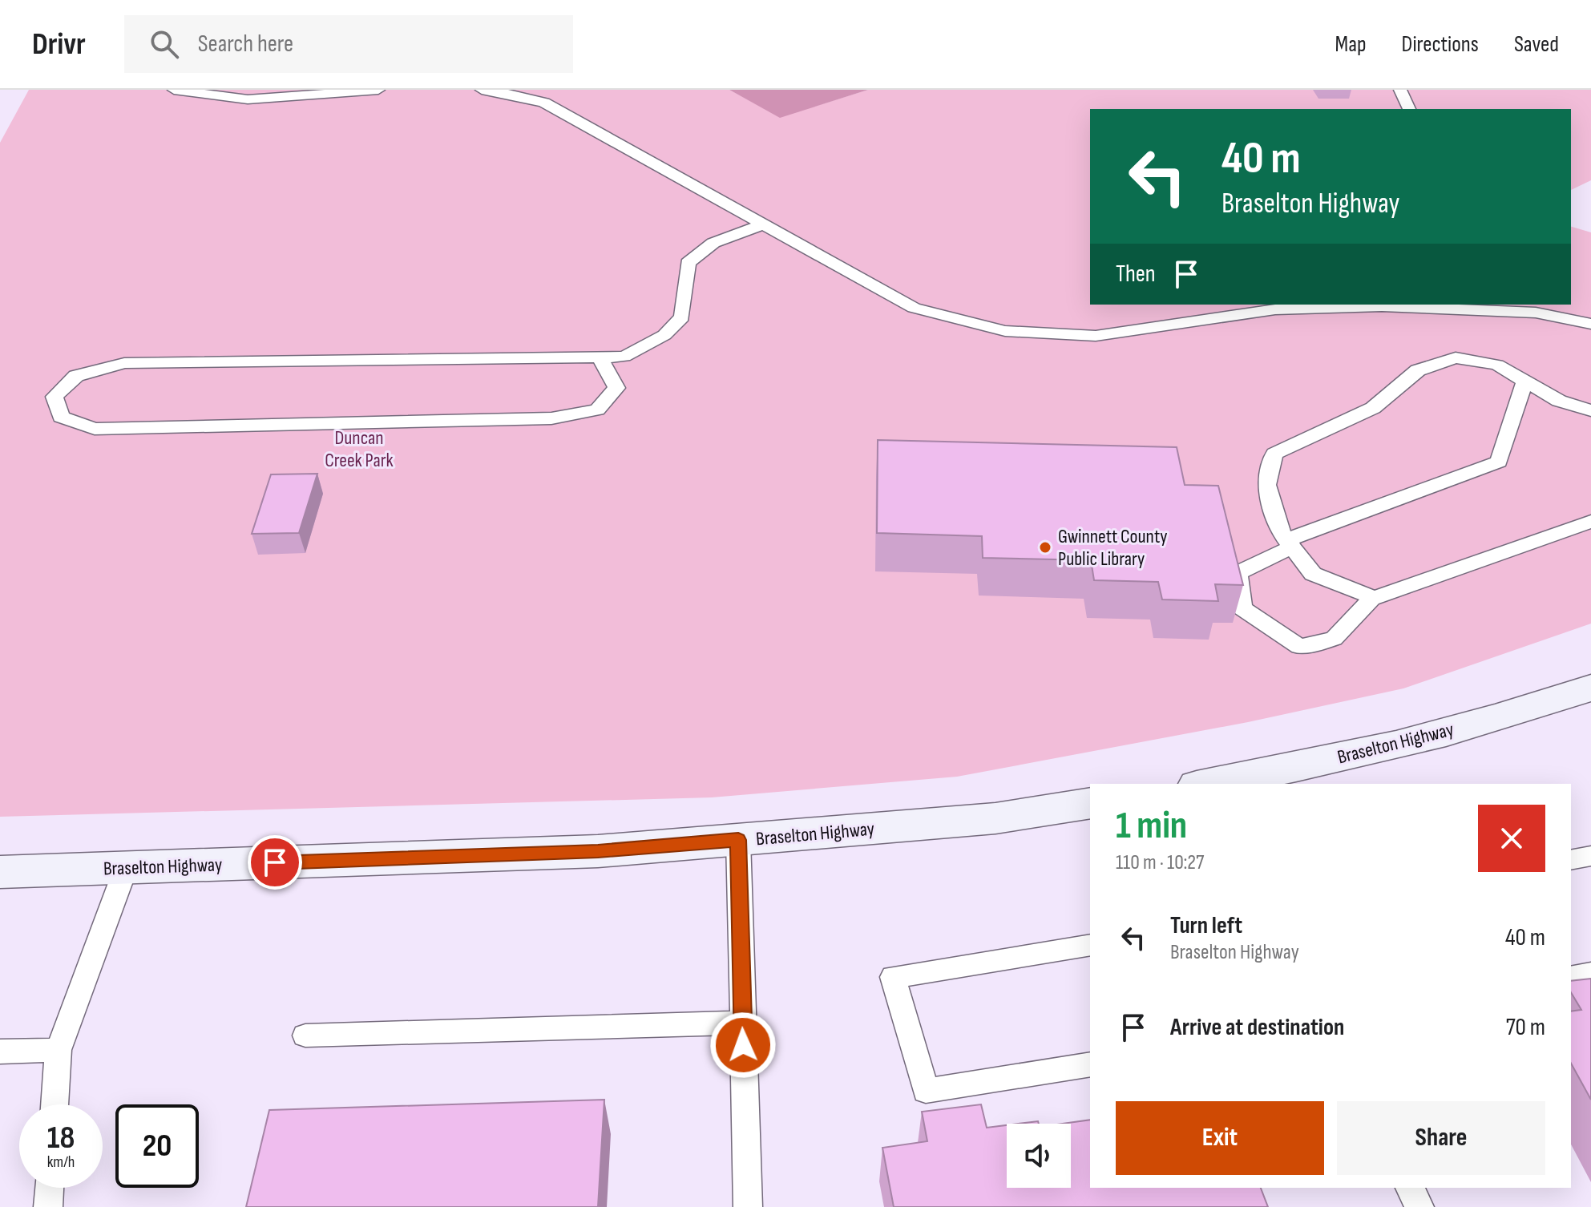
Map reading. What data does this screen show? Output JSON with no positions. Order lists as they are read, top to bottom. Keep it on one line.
{"streets":{"main road":["Braselton Highway"]},"parks":["Duncan Creek Park"],"places":["Gwinnett County Public Library"],"page":{"header":"Drivr","search":"Search here","nav":["Map","Directions","Saved"],"turn":["40 m","Braselton Highway"],"then":"Then","heading":["1 min","110 m · 10:27"],"list":[{"name":"Turn left","note":"Braselton Highway","value":"40 m"},{"name":"Arrive at destination","value":"70 m"}],"buttons":["Exit","Share"],"speed":"18 km/h","limit":"20"}}
